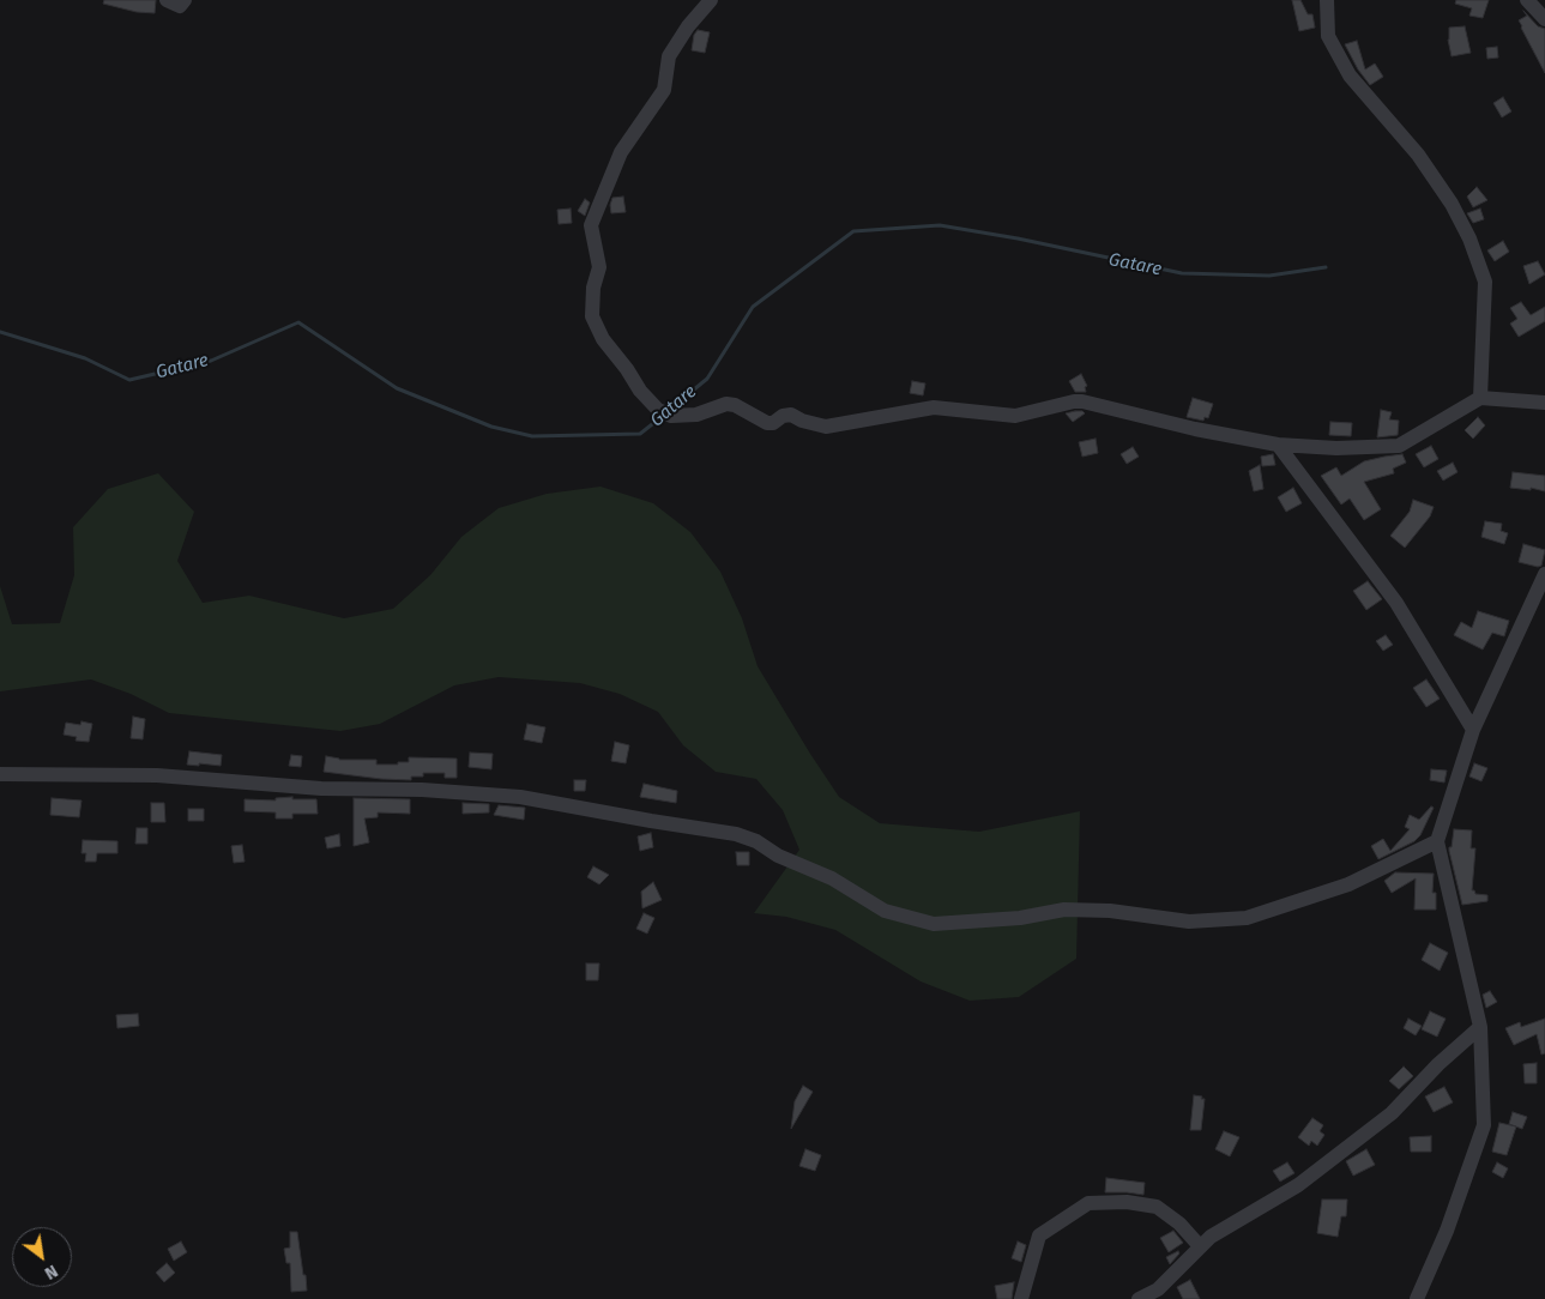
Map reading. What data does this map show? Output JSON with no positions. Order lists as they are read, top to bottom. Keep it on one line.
{"water":["Gatare"],"north":"bottom right"}
